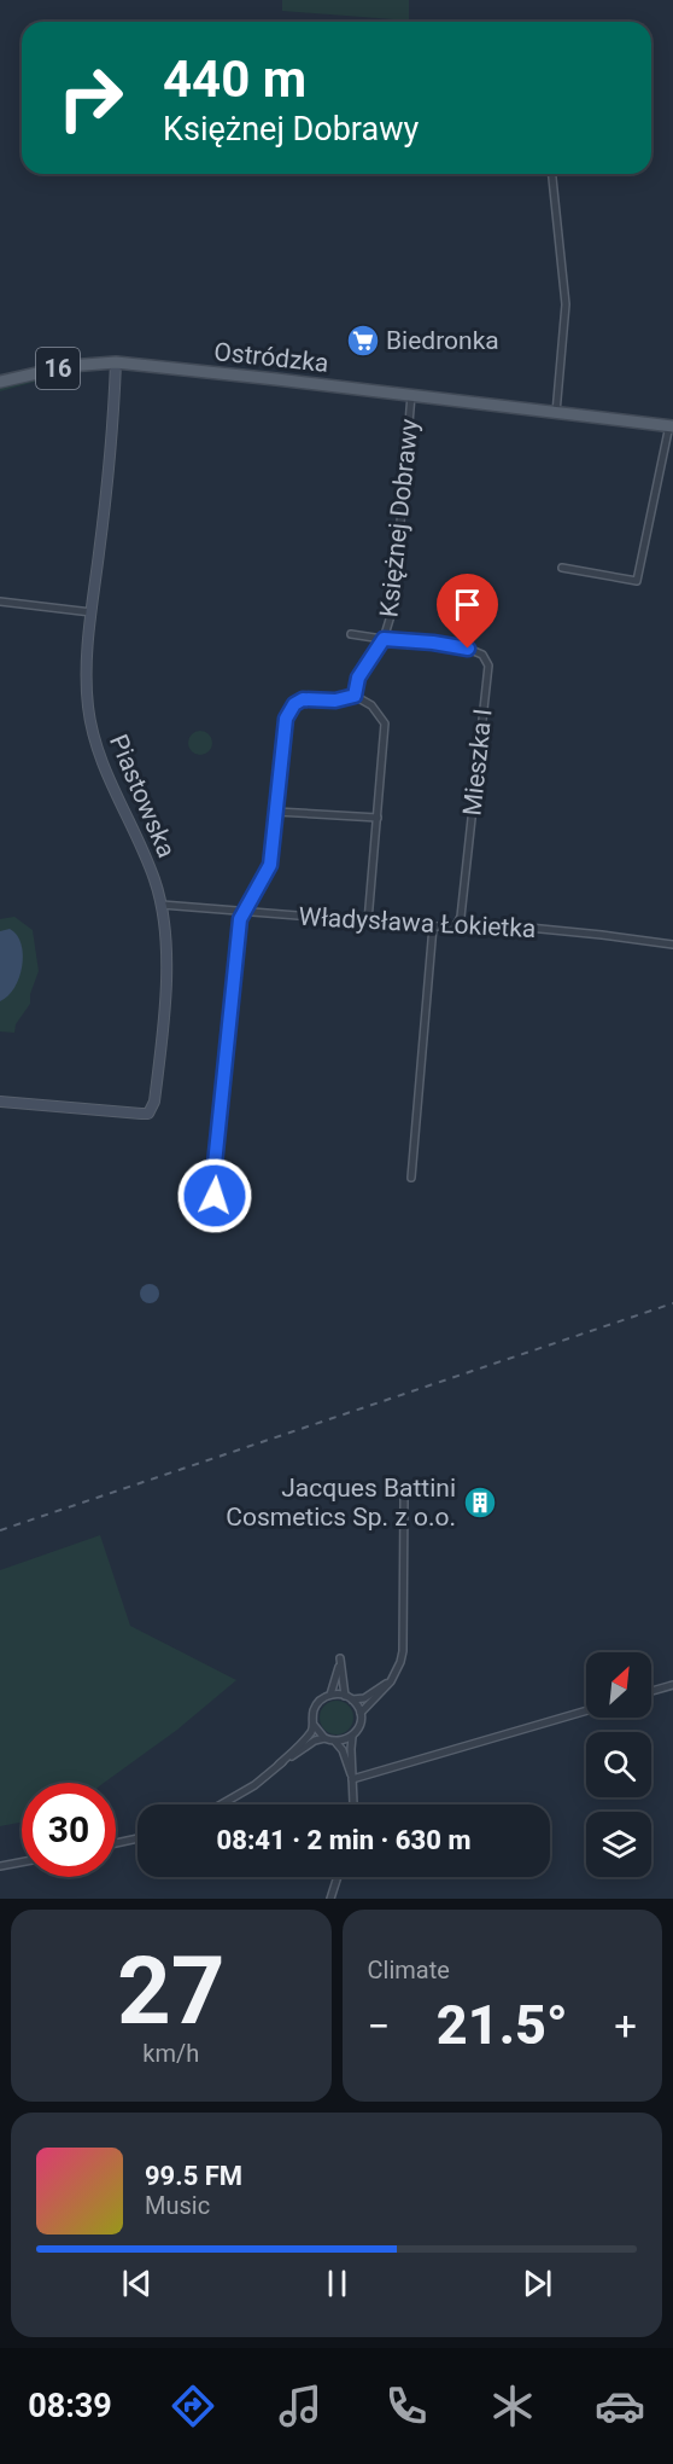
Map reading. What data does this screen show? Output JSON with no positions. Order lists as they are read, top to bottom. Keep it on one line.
{"streets":{"main road":["Ostródzka","16"],"street":["Księżnej Dobrawy","Mieszka I","Piastowska","Władysława Łokietka"]},"crossings":[["Ostródzka","Księżnej Dobrawy"],["Ostródzka","Piastowska"],["Księżnej Dobrawy","Mieszka I"],["Mieszka I","Władysława Łokietka"],["Piastowska","Władysława Łokietka"]],"places":{"supermarket":["Biedronka"],"building":["Jacques Battini Cosmetics Sp. z o.o."]},"north":"top right","page":{"turn":["440 m","Księżnej Dobrawy"],"limit":"30","trip":"08:41 · 2 min · 630 m","tile":[["27","km/h"],"Climate"],"heat":["−","21.5°","+"],"song":["99.5 FM","Music"],"tabs":"08:39"}}
